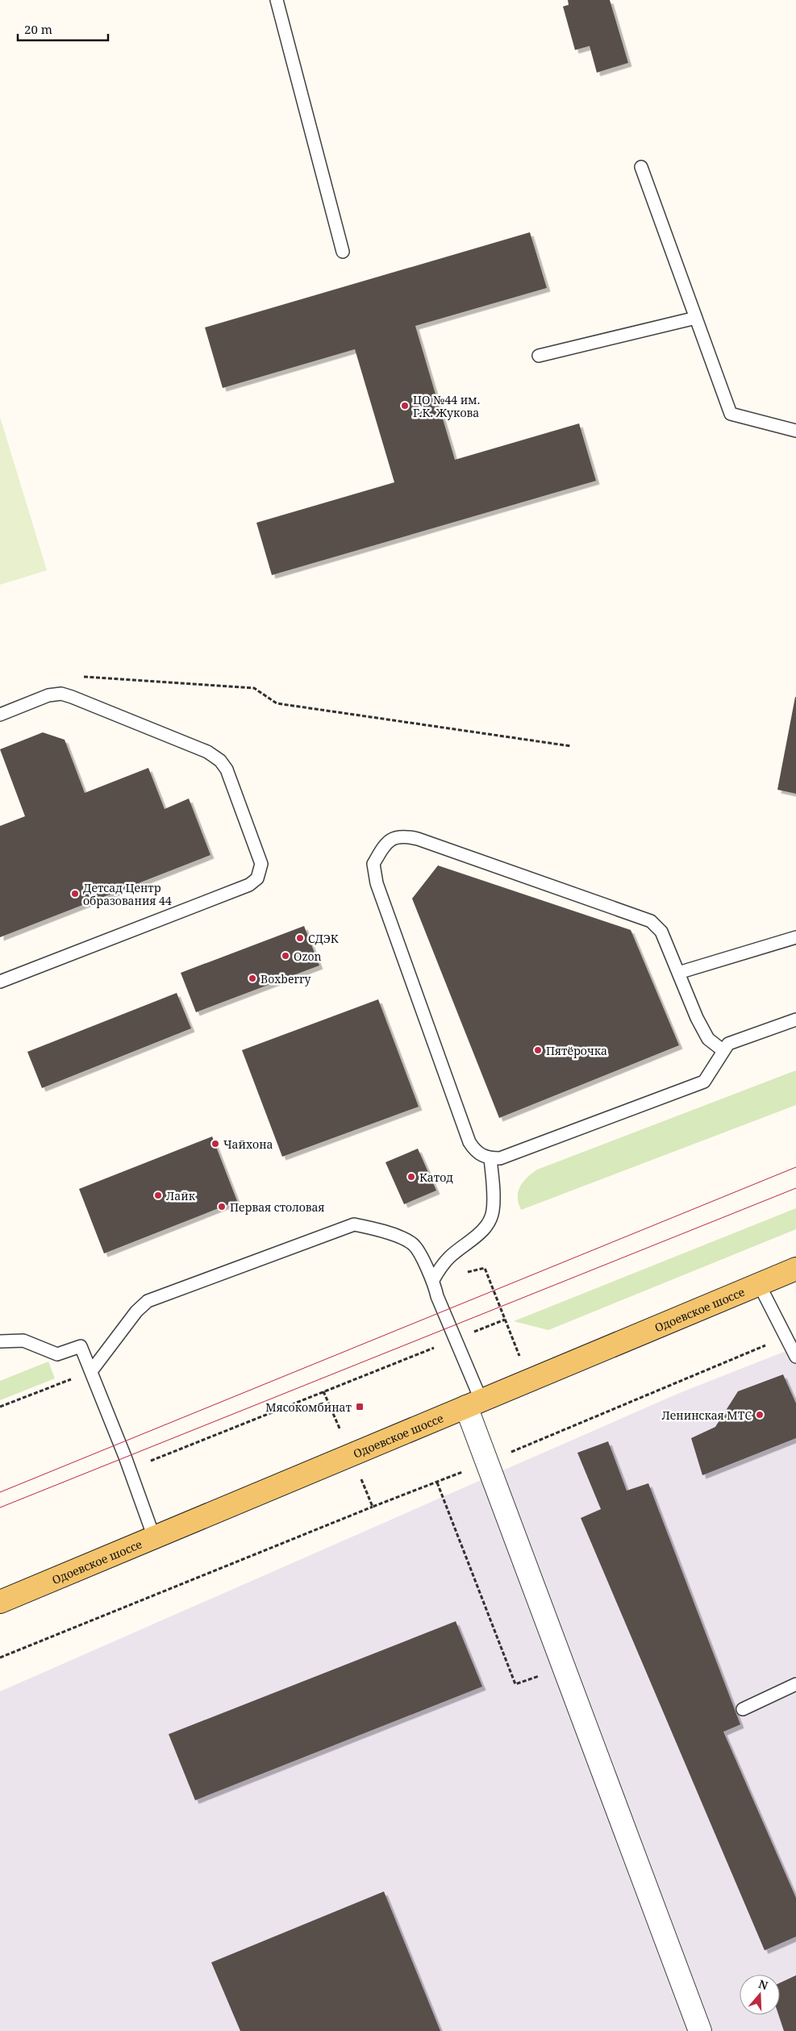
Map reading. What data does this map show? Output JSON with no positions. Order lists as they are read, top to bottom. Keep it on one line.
{"streets":{"main road":["Одоевское шоссе"]},"places":{"other":["ЦО №44 им. Г.К. Жукова","Детсад Центр образования 44","СДЭК","Ozon","Boxberry","Пятёрочка","Чайхона","Катод","Лайк","Первая столовая","Ленинская МТС"],"transit":["Мясокомбинат"]},"scale_bar":"20 m","north":"top"}
